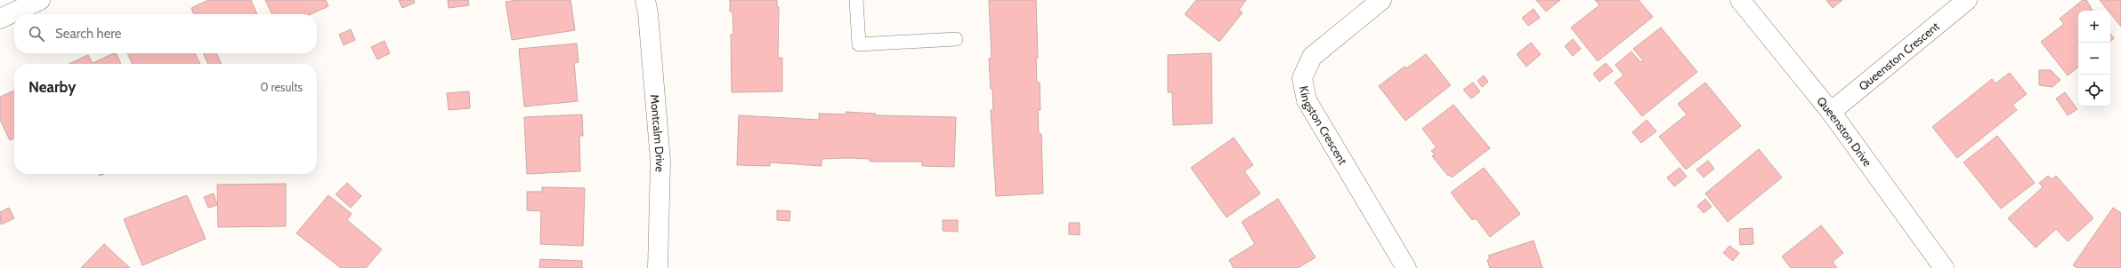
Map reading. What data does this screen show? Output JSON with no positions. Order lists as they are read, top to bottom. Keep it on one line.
{"streets":{"street":["Queenston Crescent","Kingston Crescent","Queenston Drive","Montcalm Drive"]},"crossings":[["Queenston Crescent","Queenston Drive"]],"page":{"map_buttons":["+","−"],"search":"Search here","heading":["Nearby","0 results"]}}
